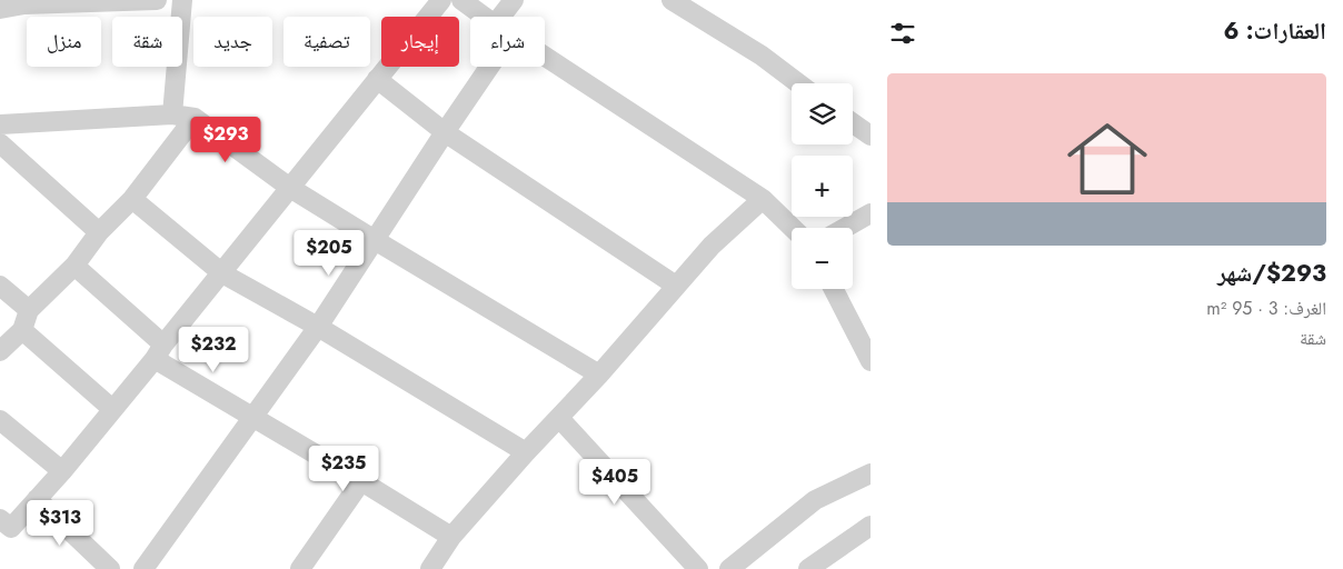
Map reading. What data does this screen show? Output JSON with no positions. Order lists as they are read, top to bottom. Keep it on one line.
{"page":{"heading":"العقارات: 6","chip":["شراء","إيجار","تصفية","جديد","شقة","منزل"],"list":[{"name":"$293/شهر","note":"الغرف: 3 · 95 m² · شقة"}],"map_buttons":["+","−"],"price":["$293","$205","$232","$235","$405","$313"]}}
